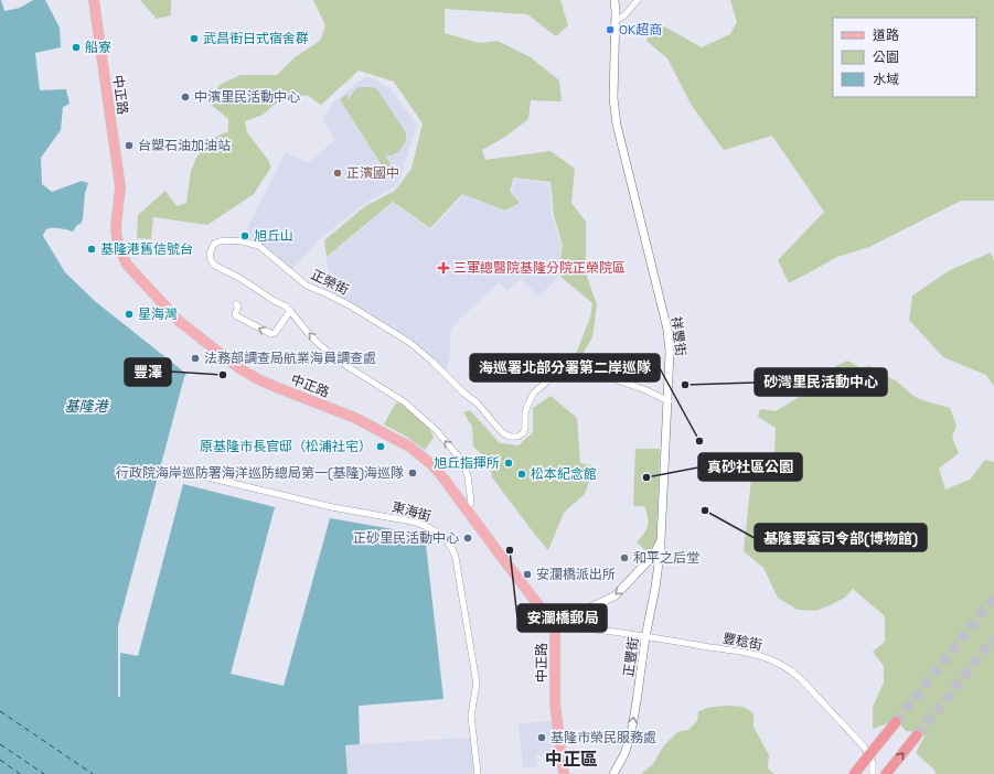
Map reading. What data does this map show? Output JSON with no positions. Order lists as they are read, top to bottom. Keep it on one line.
{"streets":{"main road":["中正路"],"street":["正榮街","祥豐街","東海街","豐稔街","正豐街"]},"crossings":[["中正路","正榮街"],["中正路","祥豐街"],["中正路","豐稔街"],["正榮街","祥豐街"],["祥豐街","豐稔街"],["祥豐街","正豐街"],["豐稔街","正豐街"]],"one_way":["正豐街"],"districts":["中正區"],"water":["基隆港"],"places":{"other":["OK超商","武昌街日式宿舍群","船寮","中濱里民活動中心","台塑石油加油站","正濱國中","旭丘山","基隆港舊信號台","星海灣","法務部調查局航業海員調查處","豐澤","砂灣里民活動中心","海巡署北部分署第二岸巡隊","原基隆市長官邸（松浦社宅）","旭丘指揮所","行政院海岸巡防署海洋巡防總局第一(基隆)海巡隊","松本紀念館","真砂社區公園","基隆要塞司令部(博物館)","正砂里民活動中心","安瀾橋郵局","和平之后堂","安瀾橋派出所","基隆市榮民服務處"],"health":["三軍總醫院基隆分院正榮院區"]},"legend":["道路","公園","水域"]}
